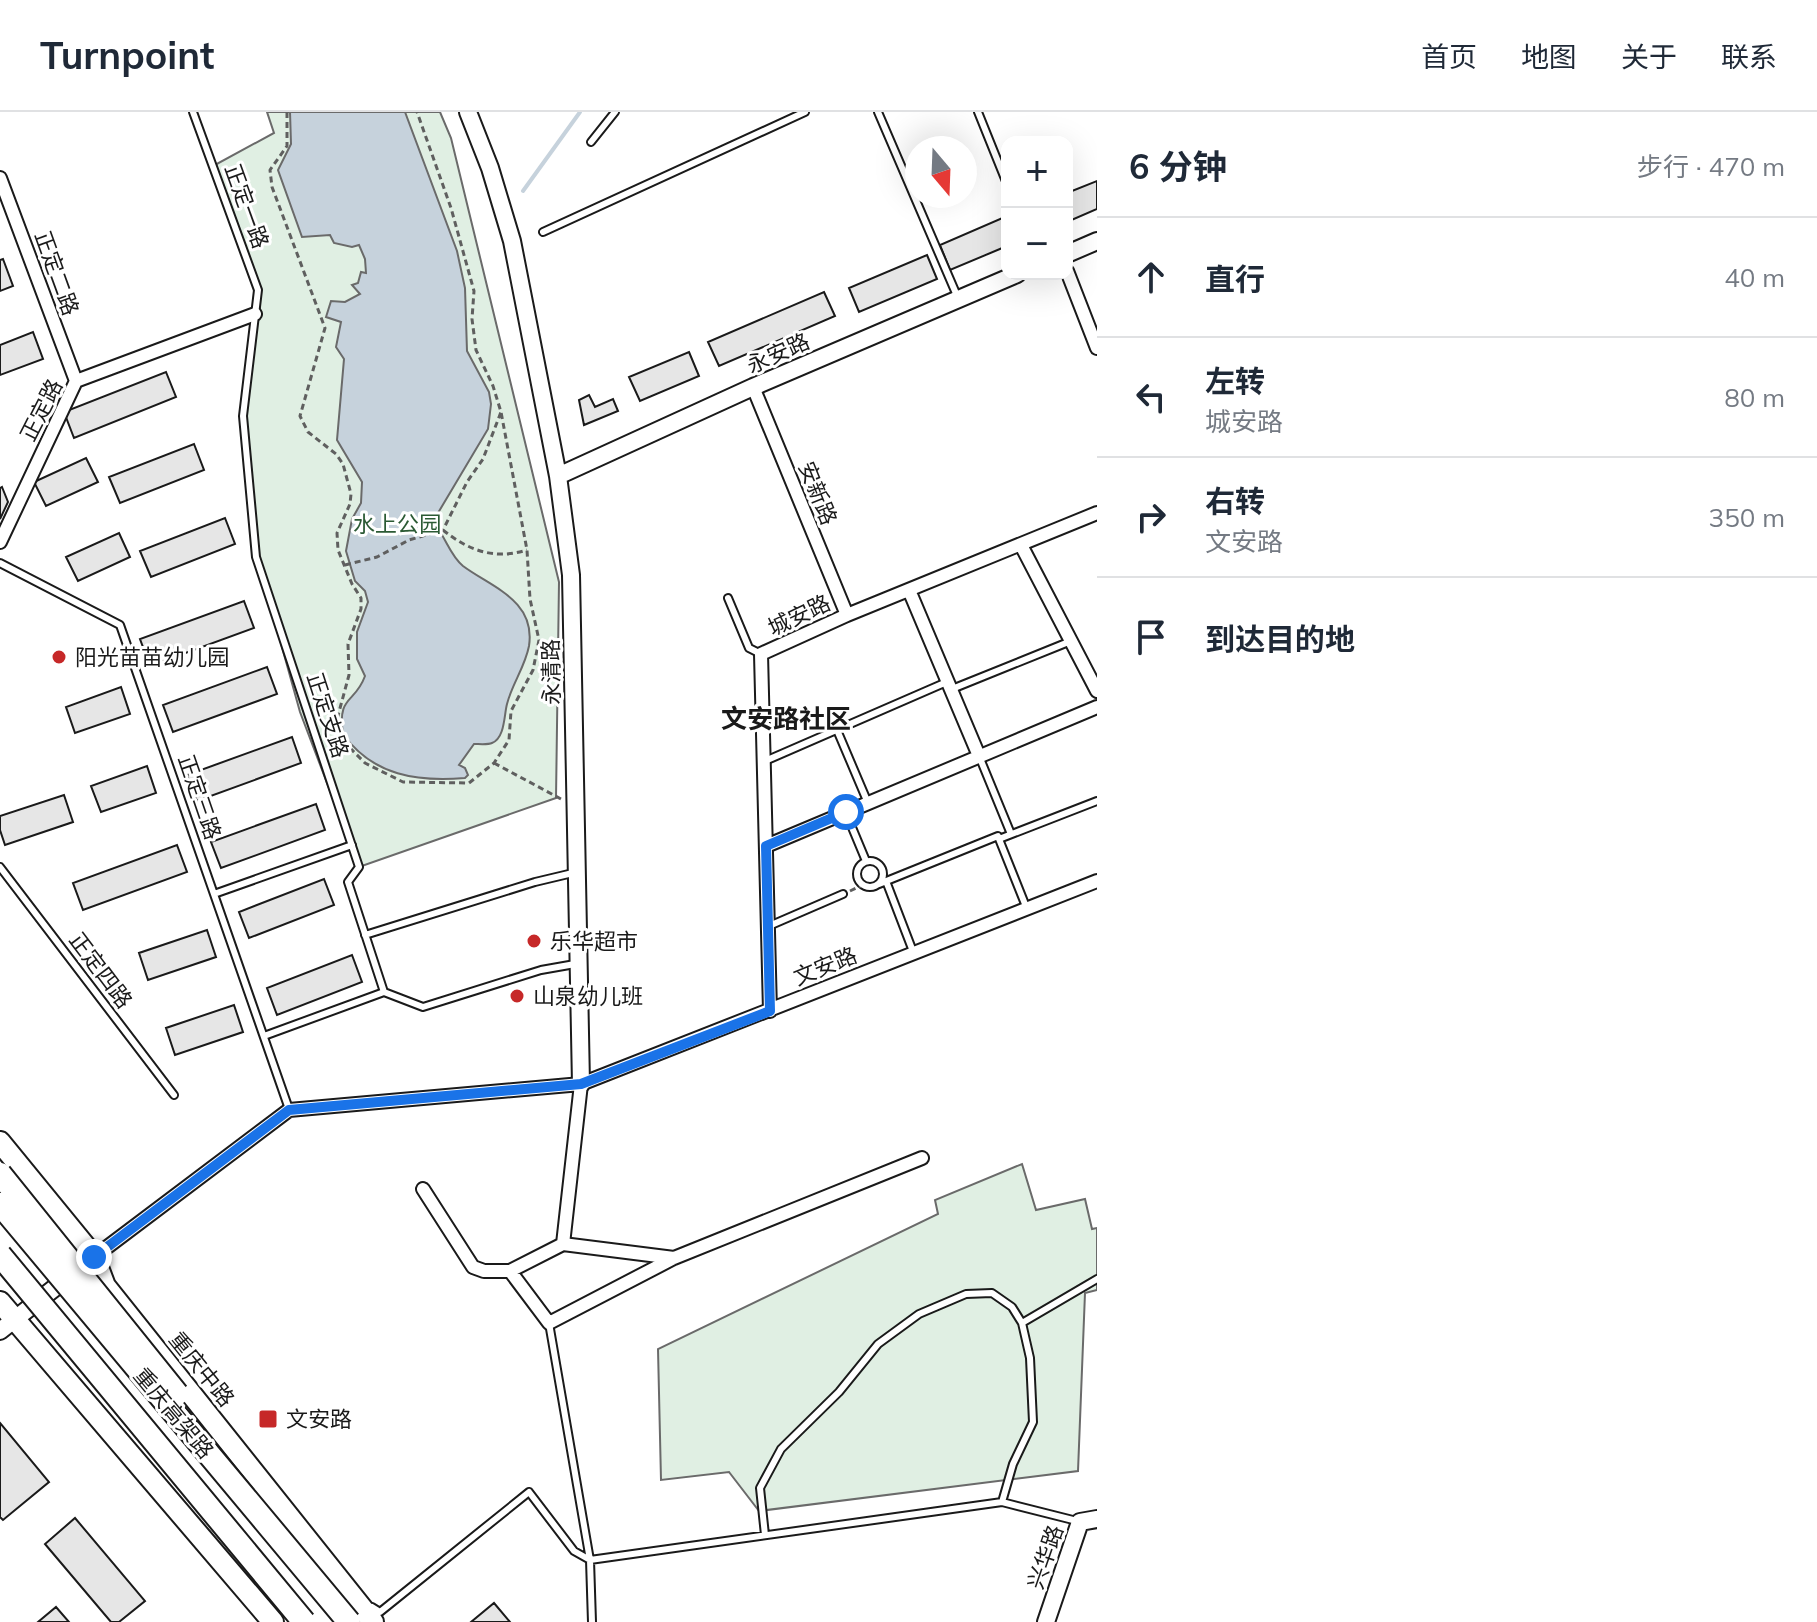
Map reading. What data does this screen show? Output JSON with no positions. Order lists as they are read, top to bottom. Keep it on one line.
{"streets":{"highway":["重庆高架路"],"main road":["重庆中路"],"street":["正定二路","永安路","正定路","安新路","城安路","永清路","文安路","兴华路"],"lane":["正定一路","正定支路","正定三路","正定四路"]},"crossings":[["正定一路","正定路"],["正定一路","正定支路"],["正定二路","正定路"],["永安路","安新路"],["永安路","永清路"],["正定路","正定支路"],["安新路","城安路"],["城安路","文安路"],["永清路","文安路"],["正定三路","文安路"]],"districts":["文安路社区"],"parks":["水上公园"],"places":{"other":["阳光苗苗幼儿园","乐华超市","山泉幼儿班"],"transit":["文安路"]},"north":"bottom","page":{"header":"Turnpoint","nav":["首页","地图","关于","联系"],"heading":["6 分钟","步行 · 470 m"],"map_buttons":["+","−"],"list":[["直行","40 m"],["左转","城安路","80 m"],["右转","文安路","350 m"],"到达目的地"]}}
